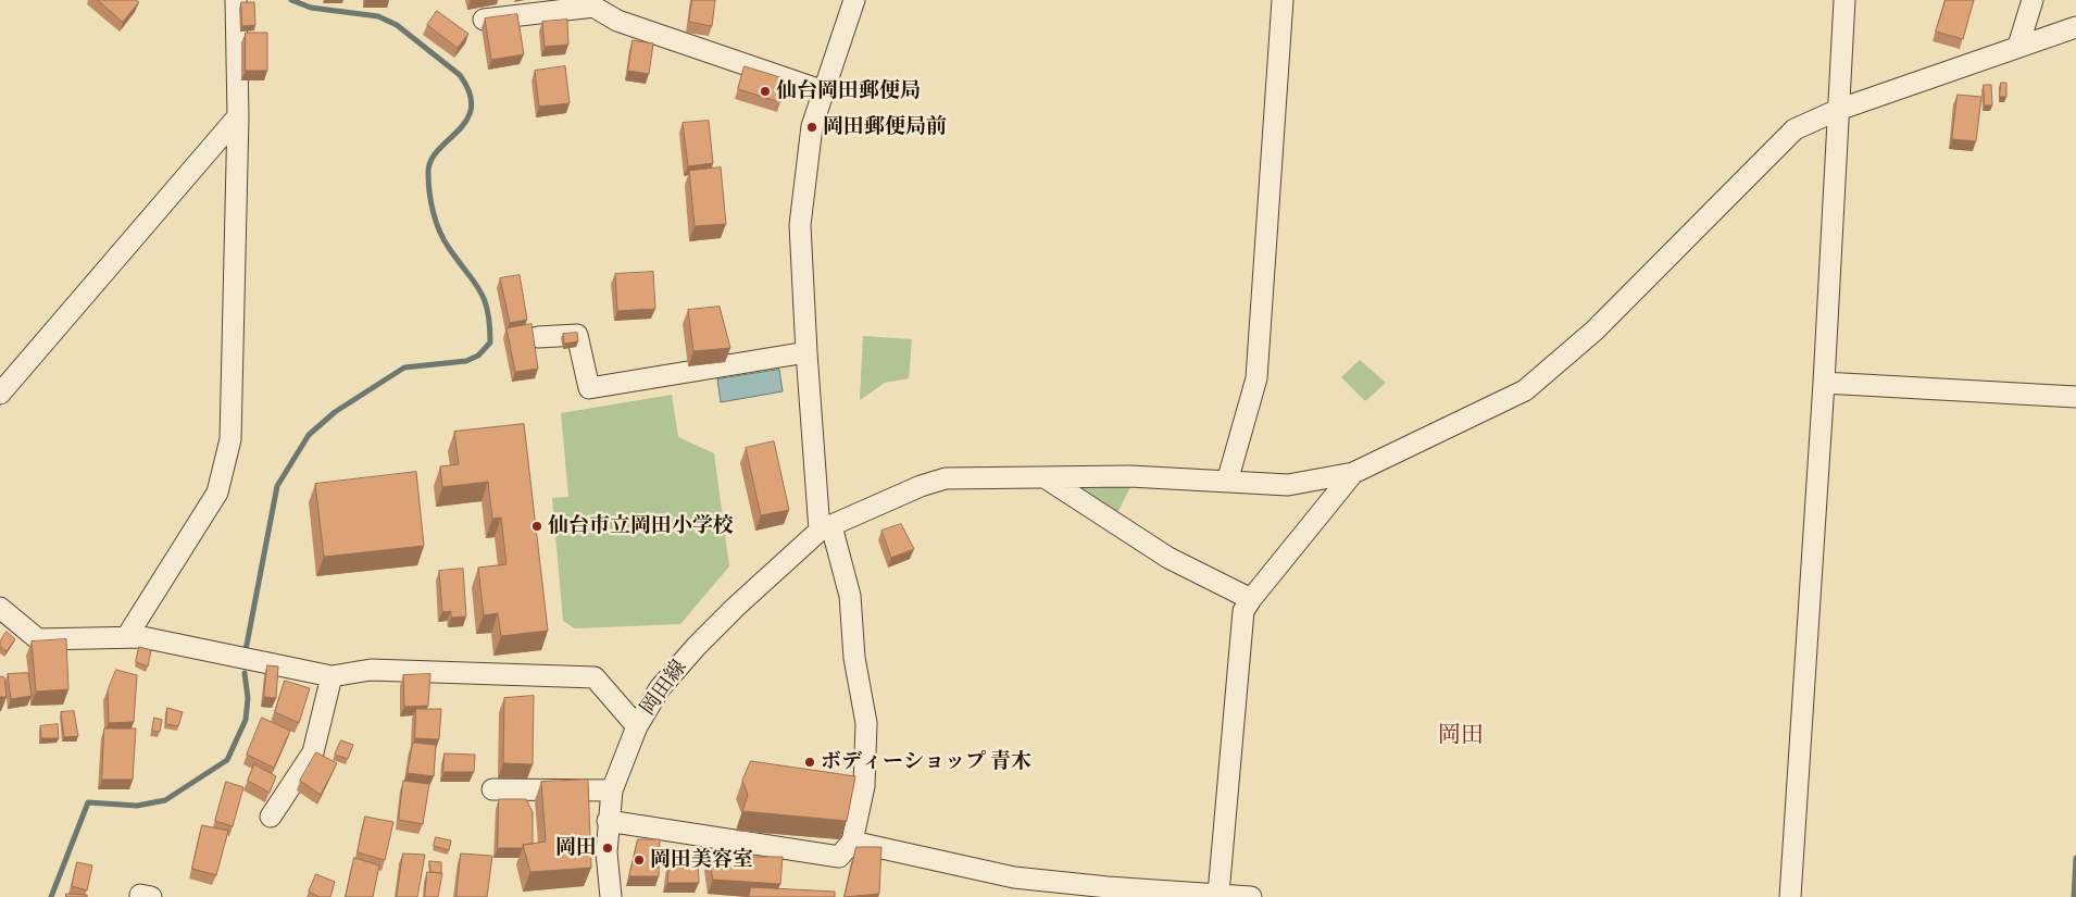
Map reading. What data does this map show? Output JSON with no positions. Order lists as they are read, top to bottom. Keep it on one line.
{"streets":{"street":["岡田線"]},"districts":["岡田"],"places":["仙台岡田郵便局","岡田郵便局前","仙台市立岡田小学校","ボディーショップ 青木","岡田","岡田美容室"]}
